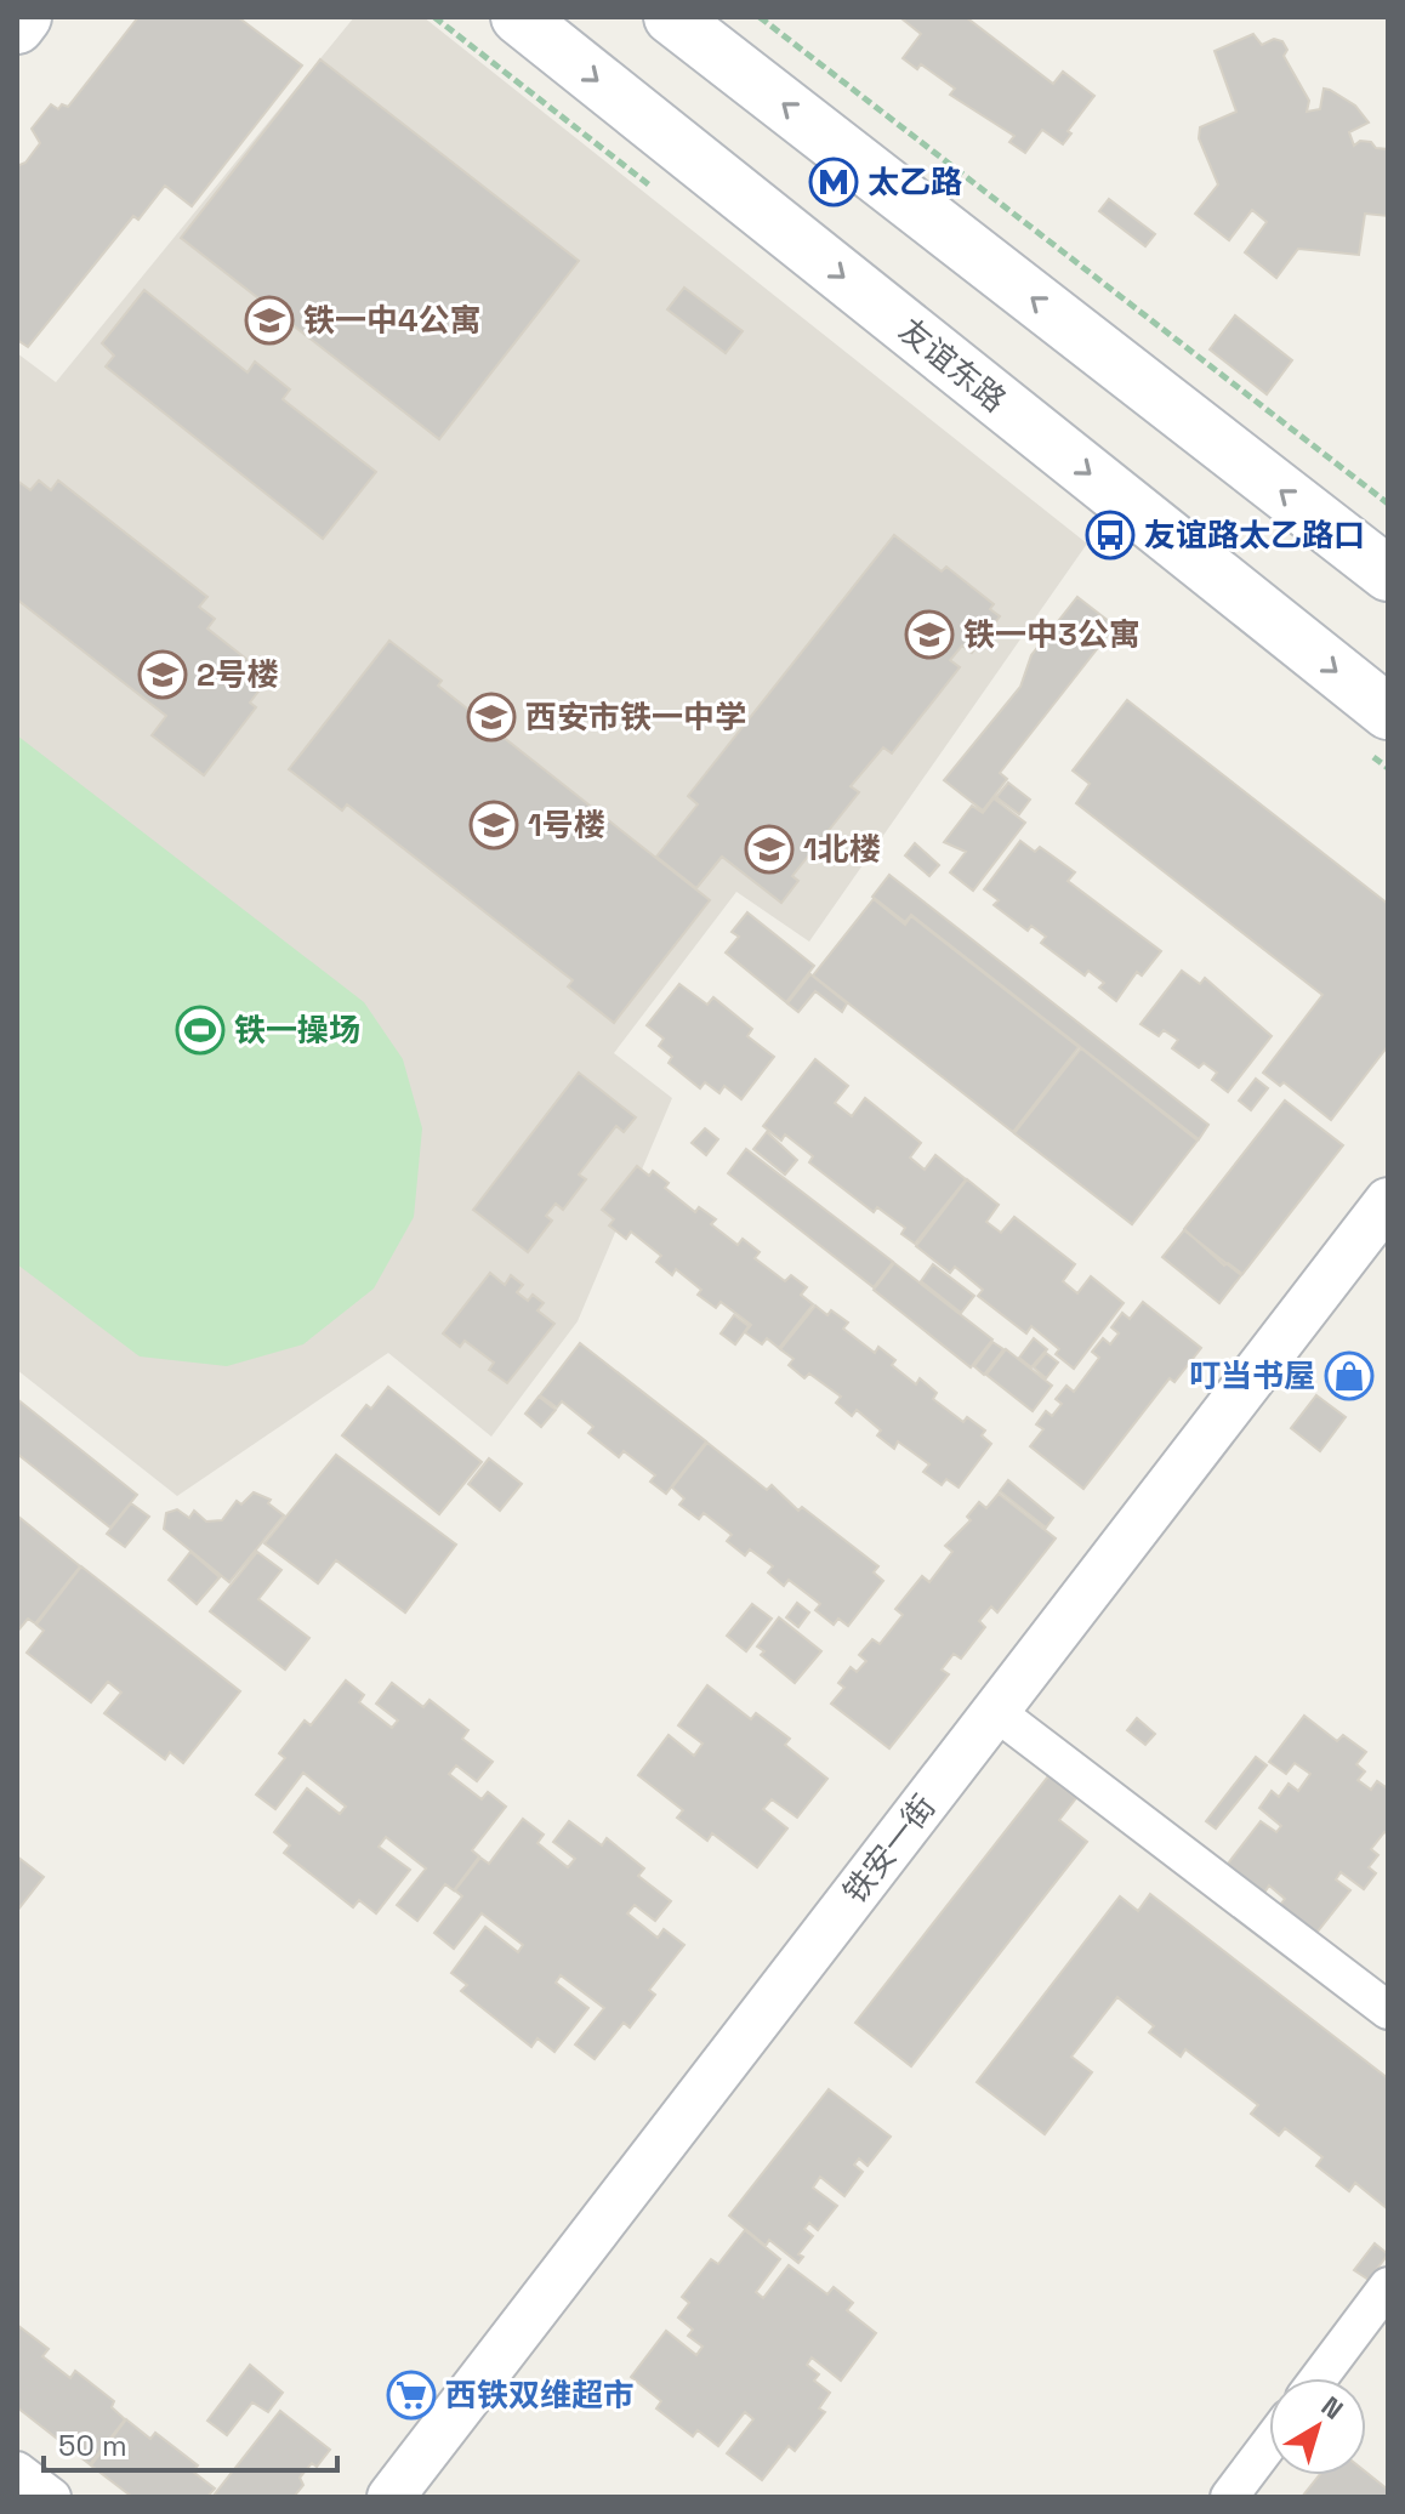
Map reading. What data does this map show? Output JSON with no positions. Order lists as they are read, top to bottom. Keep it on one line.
{"streets":{"main road":["友谊东路"],"street":["铁安一街"]},"places":{"metro station":["太乙路"],"school or university":["铁一中4公寓","铁一中3公寓","2号楼","西安市铁一中学","1号楼","1北楼"],"bus stop":["友谊路太乙路口"],"sports":["铁一操场"],"shop":["叮当书屋"],"supermarket":["西铁双维超市"]},"scale_bar":"50 m","north":"top right"}
